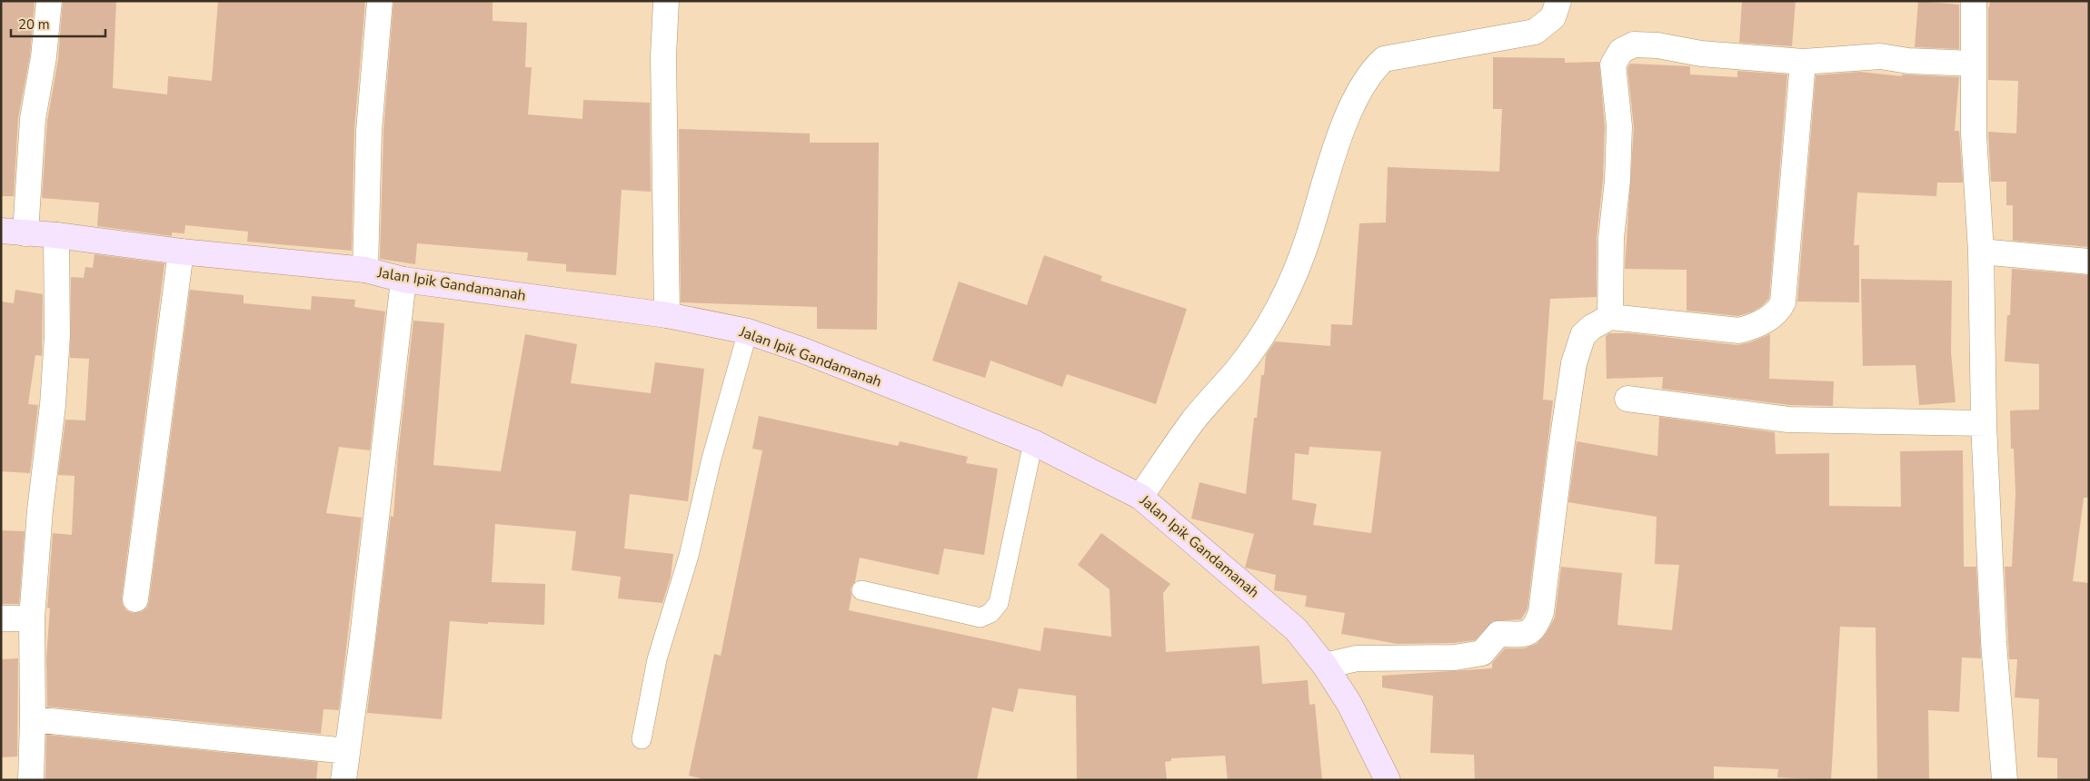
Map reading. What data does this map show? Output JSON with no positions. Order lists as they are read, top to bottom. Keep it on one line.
{"streets":{"street":["Jalan Ipik Gandamanah"]},"scale_bar":"20 m"}
